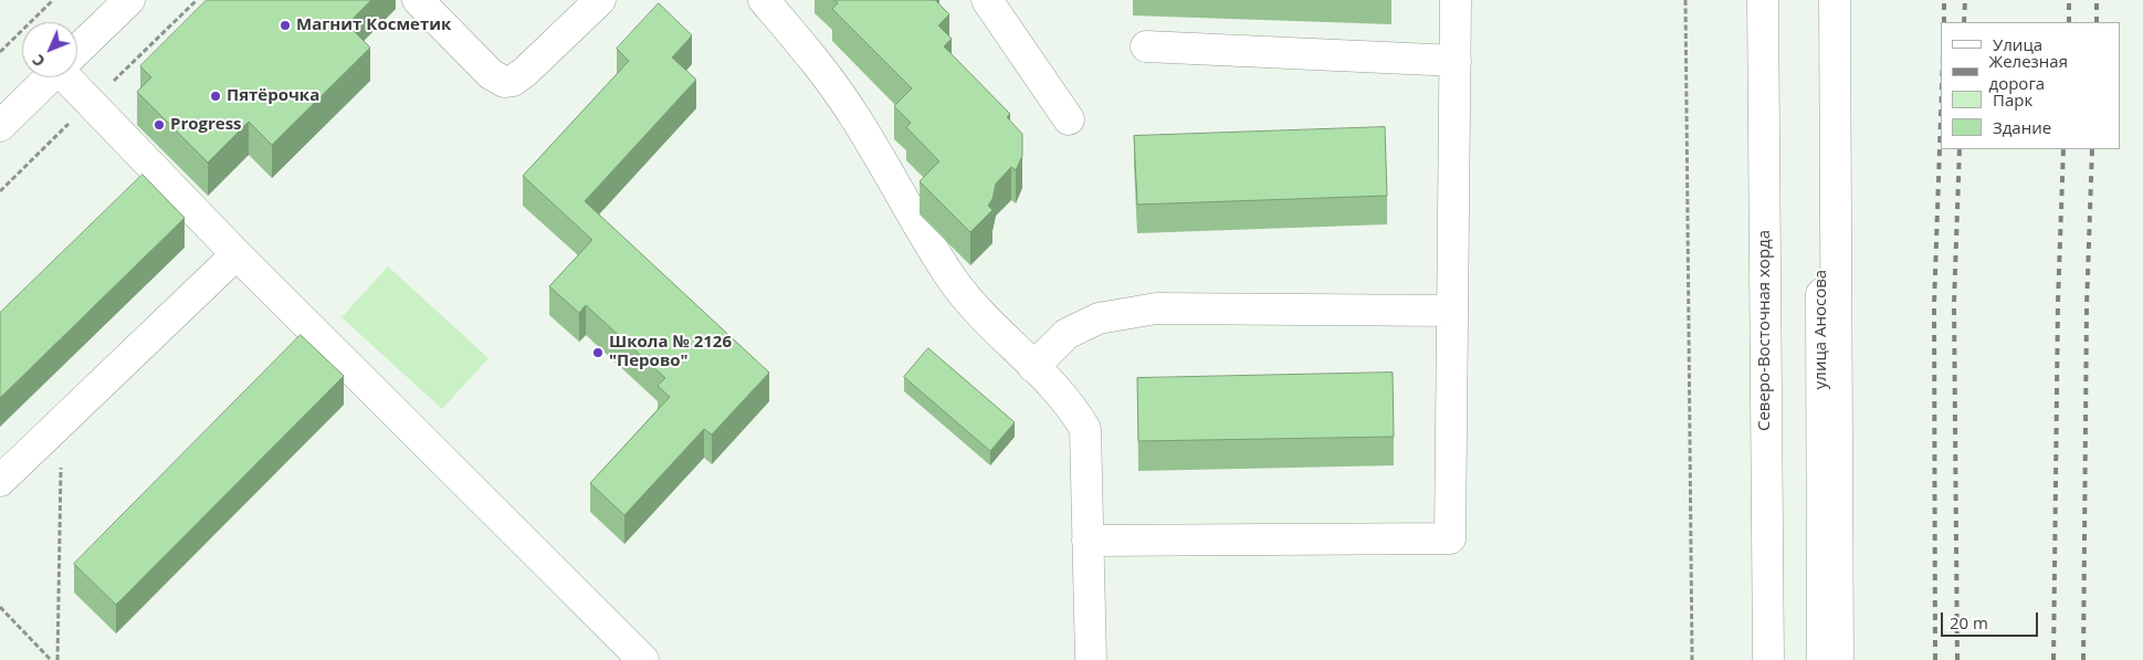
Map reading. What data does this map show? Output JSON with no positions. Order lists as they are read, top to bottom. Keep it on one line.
{"streets":{"main road":["улица Аносова","Северо-Восточная хорда"]},"places":["Магнит Косметик","Пятёрочка","Progress","Школа № 2126 \"Перово\""],"legend":["Улица","Железная дорога","Парк","Здание"],"scale_bar":"20 m","north":"bottom left"}
